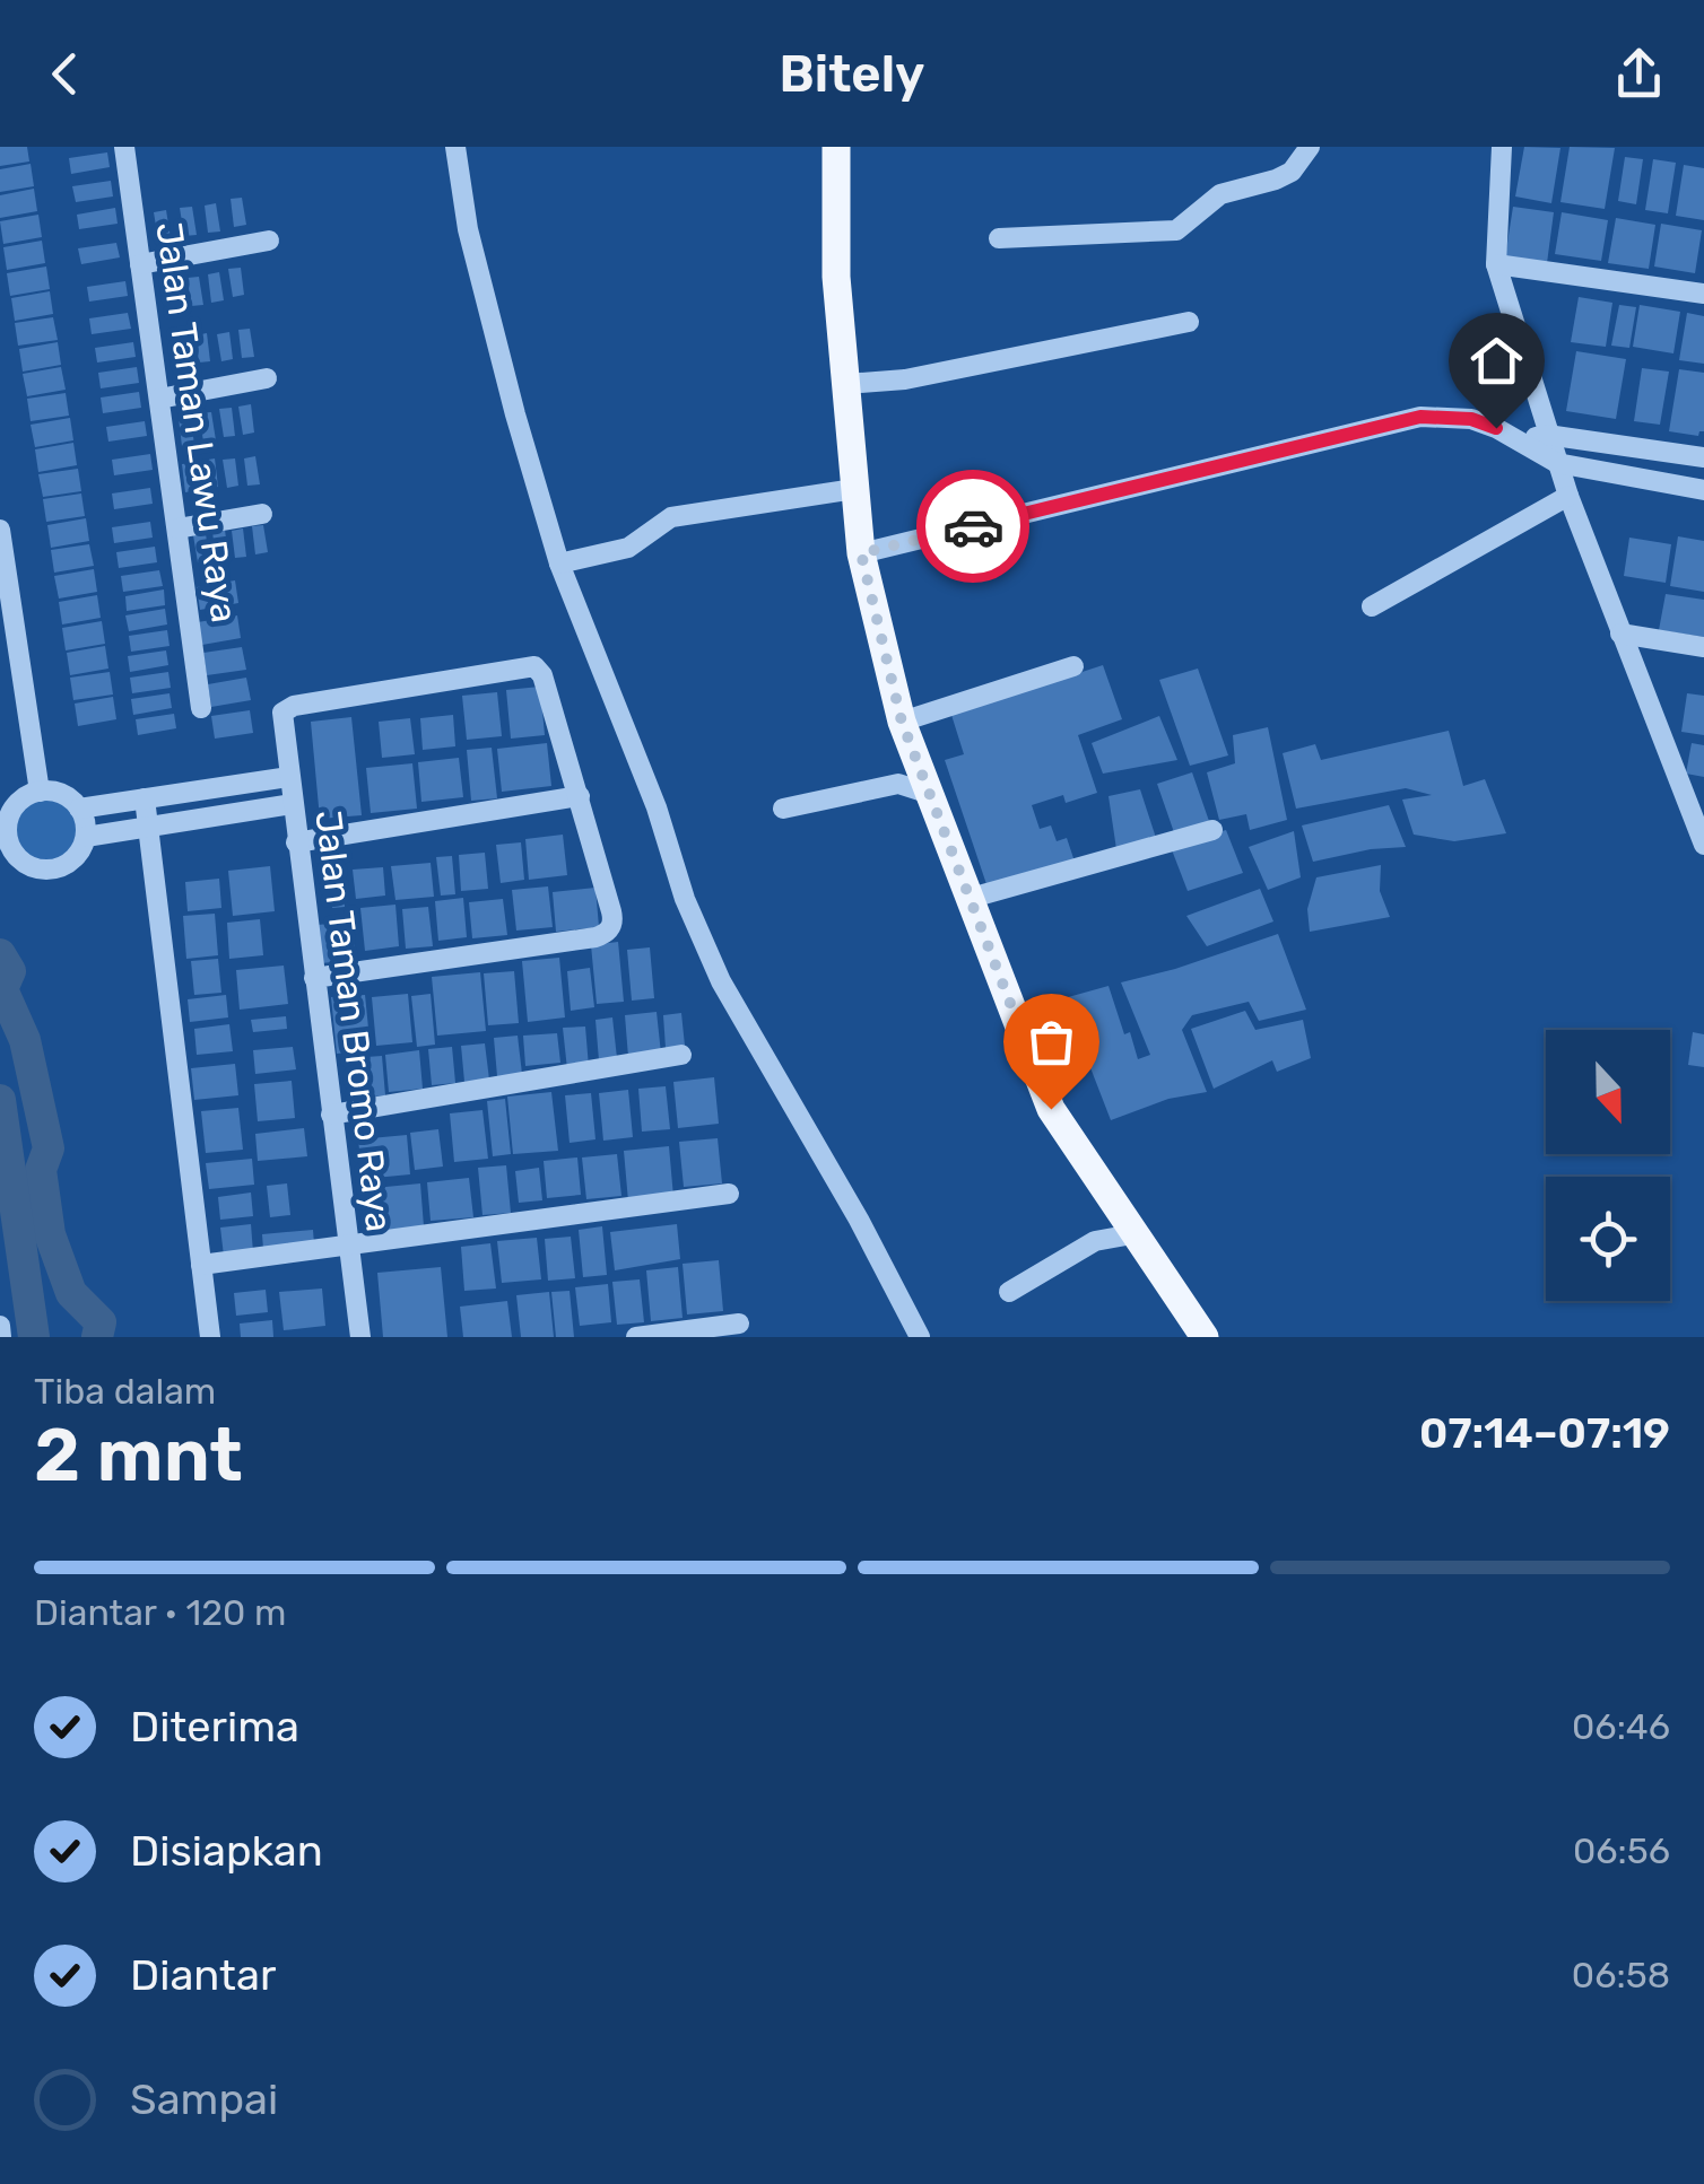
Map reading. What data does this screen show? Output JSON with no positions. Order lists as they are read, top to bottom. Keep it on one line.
{"streets":{"street":["Jalan Taman Lawu Raya","Jalan Taman Bromo Raya"]},"north":"bottom","page":{"header":"Bitely","heading":["2 mnt","Tiba dalam","07:14–07:19"],"bar":"Diantar · 120 m","list":[["Diterima","06:46"],["Disiapkan","06:56"],["Diantar","06:58"],"Sampai"]}}
